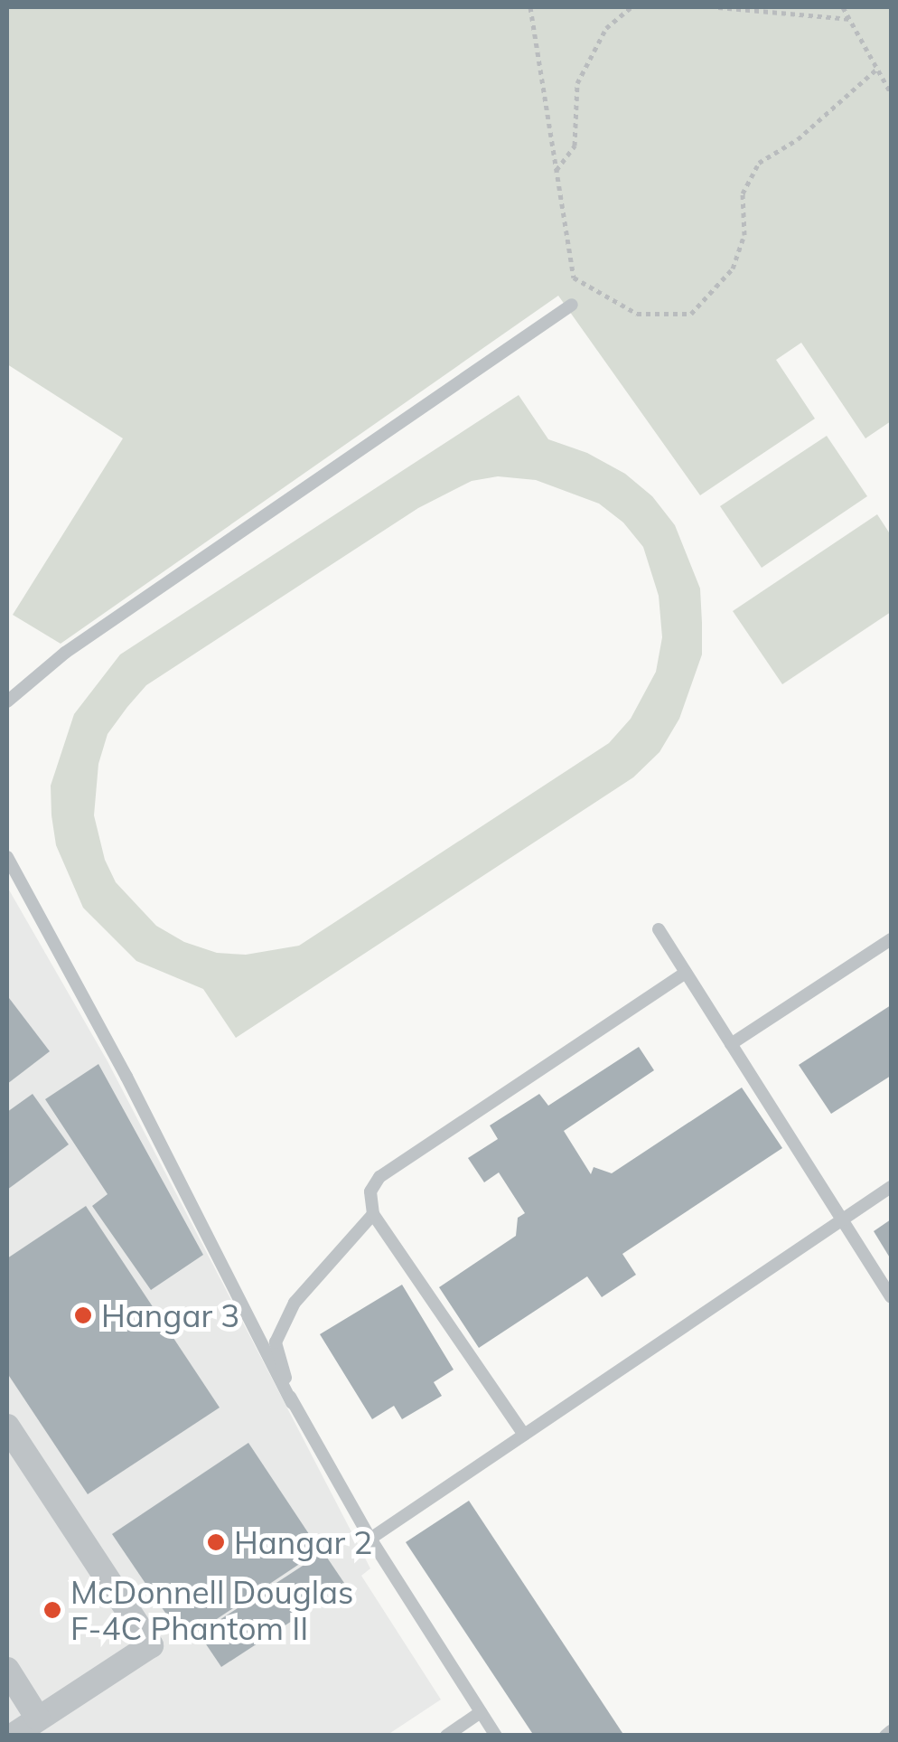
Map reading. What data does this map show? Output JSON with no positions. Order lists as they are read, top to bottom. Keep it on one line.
{"places":["Hangar 3","Hangar 2","McDonnell Douglas F-4C Phantom II"]}
